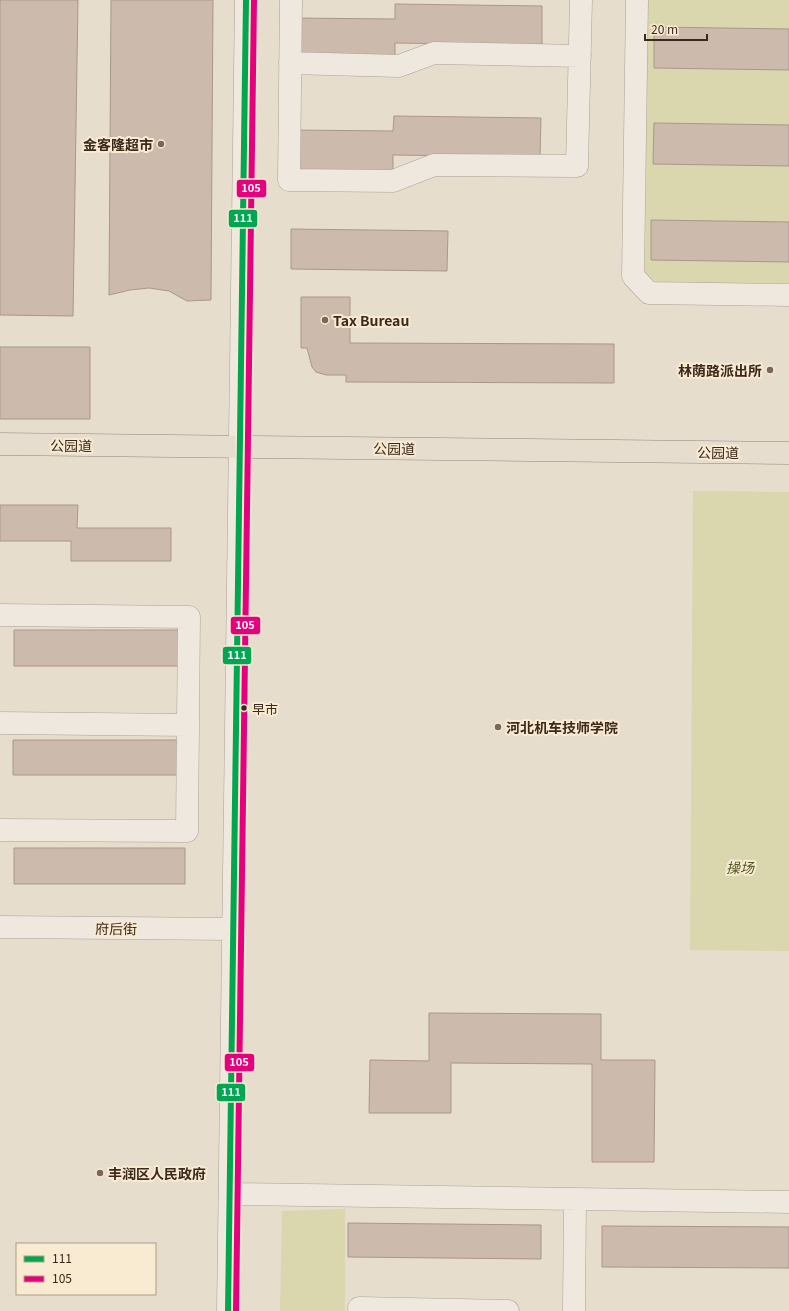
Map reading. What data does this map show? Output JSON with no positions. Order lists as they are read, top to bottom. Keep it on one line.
{"streets":{"main road":["公园道"],"street":["府后街"]},"parks":["操场"],"places":["金客隆超市","Tax Bureau","林荫路派出所","早市","河北机车技师学院","丰润区人民政府"],"lines":["transit line 111","transit line 105"],"legend":["111","105"],"scale_bar":"20 m"}
